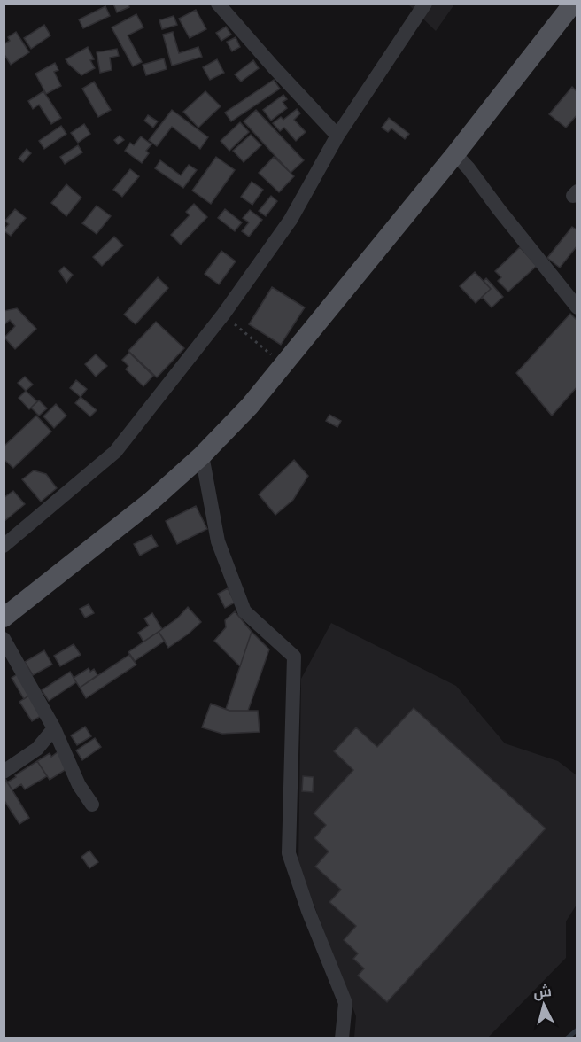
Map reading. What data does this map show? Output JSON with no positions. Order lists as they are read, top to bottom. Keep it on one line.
{"north":"top"}
